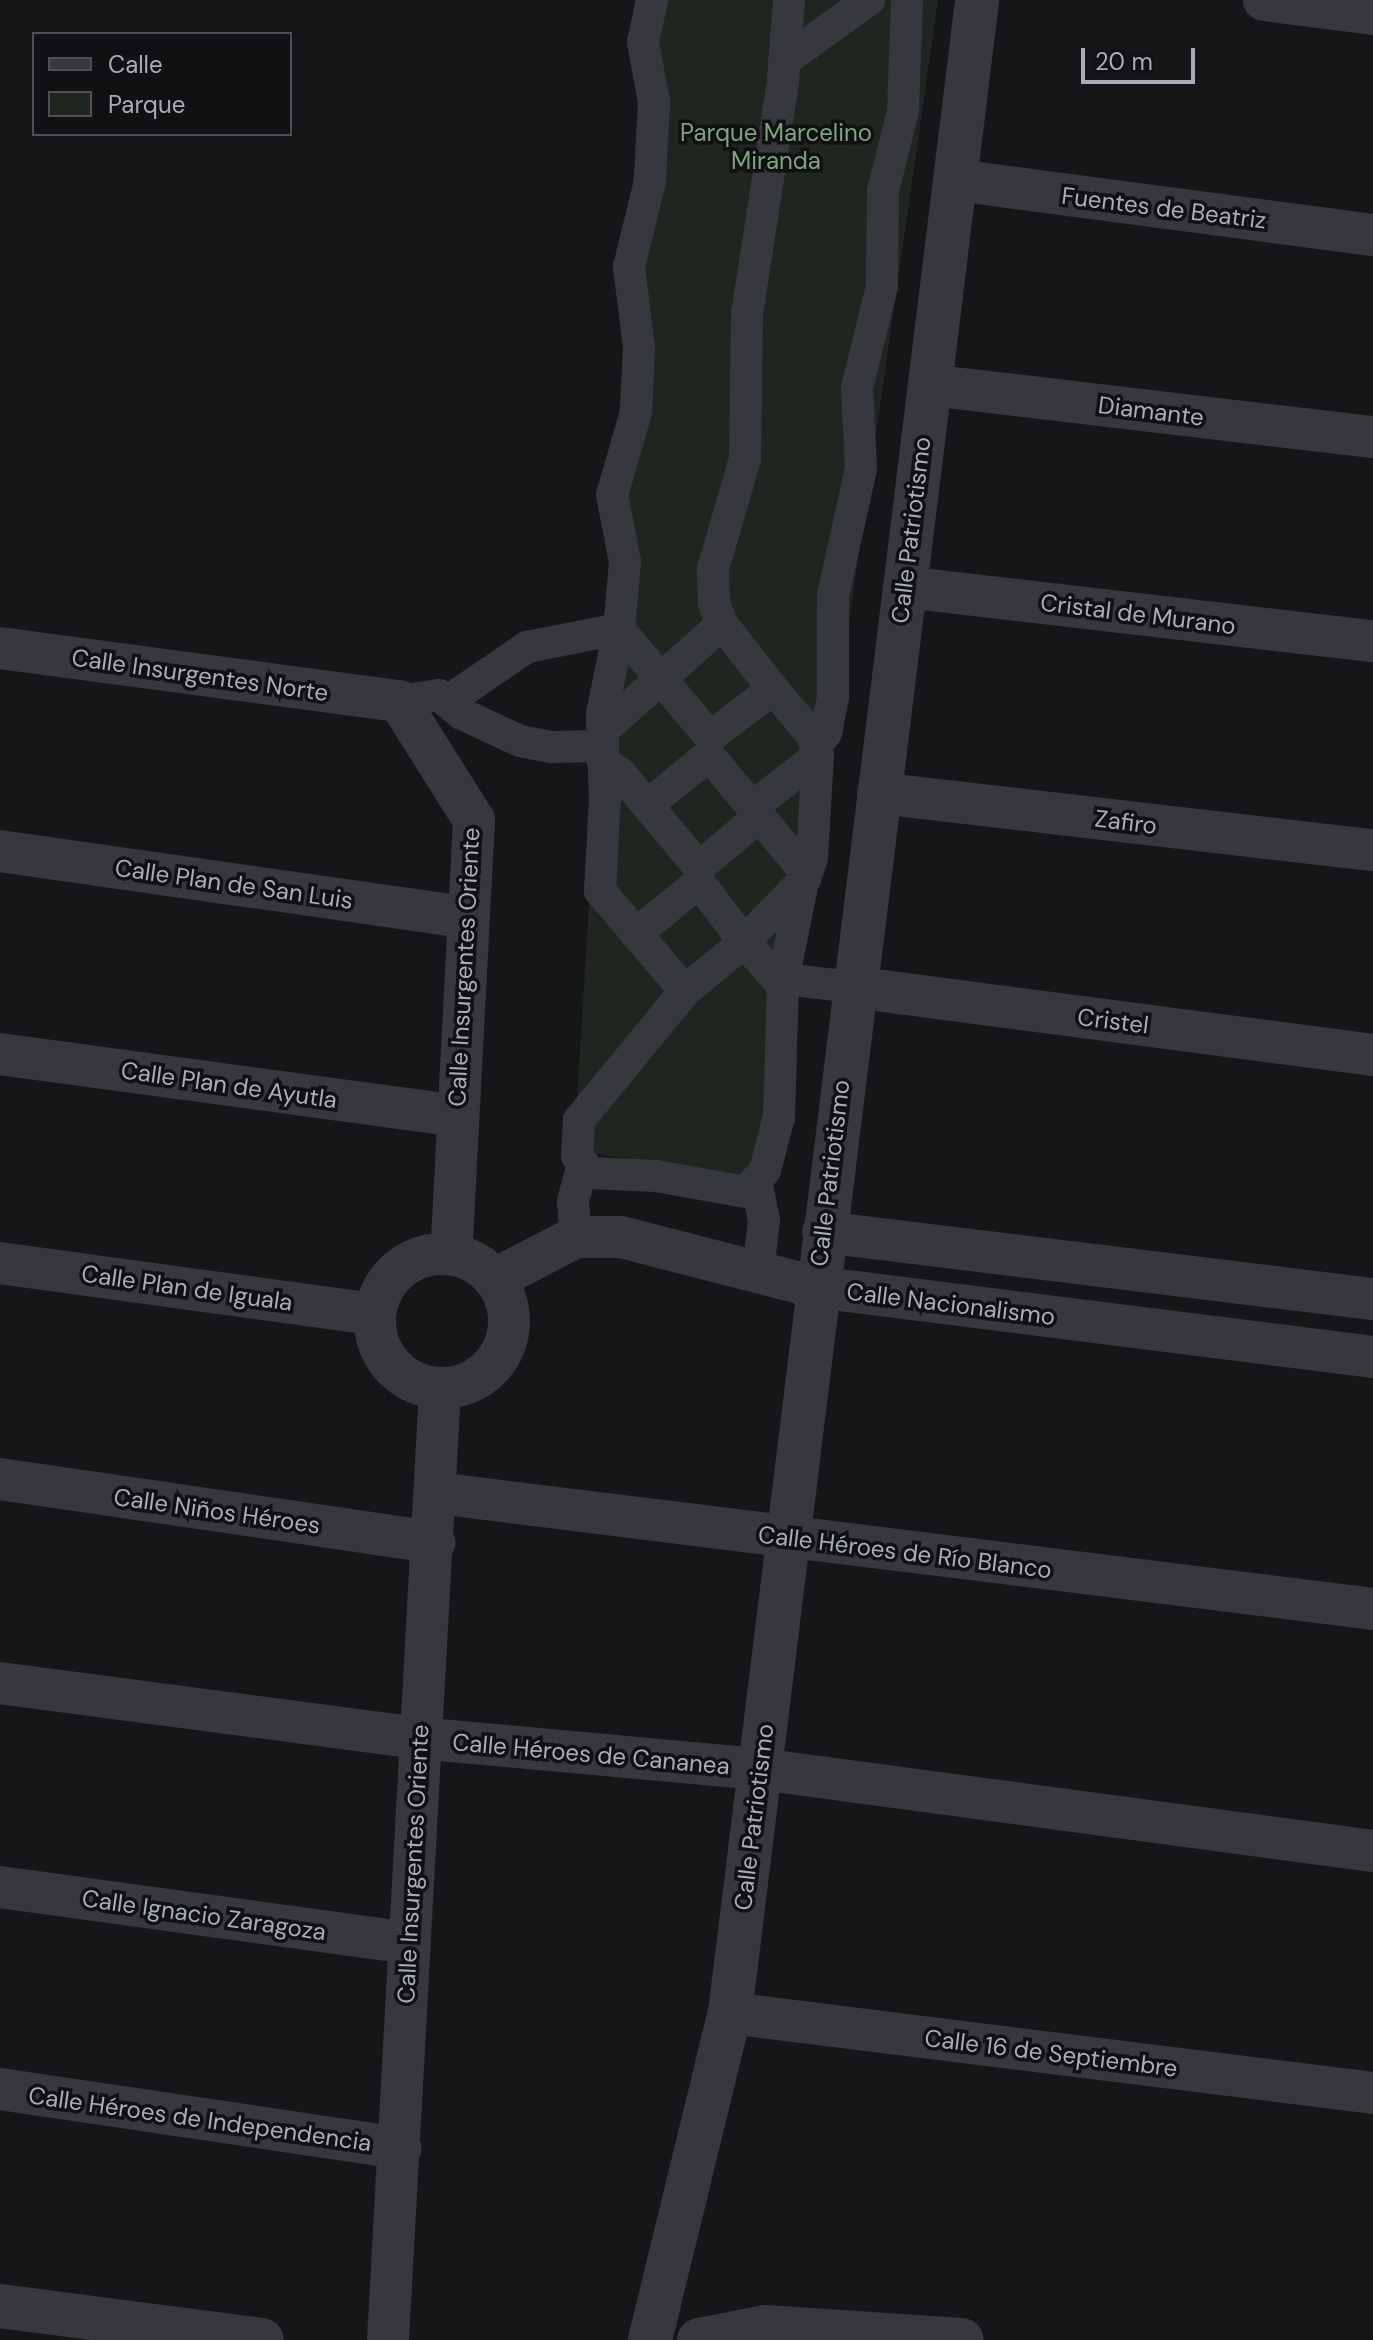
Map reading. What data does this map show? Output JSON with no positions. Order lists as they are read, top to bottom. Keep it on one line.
{"streets":{"street":["Fuentes de Beatriz","Diamante","Calle Patriotismo","Cristal de Murano","Calle Insurgentes Norte","Zafiro","Calle Plan de San Luis","Calle Insurgentes Oriente","Cristel","Calle Plan de Ayutla","Calle Plan de Iguala","Calle Nacionalismo","Calle Niños Héroes","Calle Héroes de Río Blanco","Calle Héroes de Cananea","Calle Ignacio Zaragoza","Calle 16 de Septiembre","Calle Héroes de Independencia"]},"crossings":[["Fuentes de Beatriz","Calle Patriotismo"],["Diamante","Calle Patriotismo"],["Calle Patriotismo","Cristal de Murano"],["Calle Patriotismo","Zafiro"],["Calle Patriotismo","Cristel"],["Calle Patriotismo","Calle Nacionalismo"],["Calle Patriotismo","Calle Héroes de Río Blanco"],["Calle Patriotismo","Calle Héroes de Cananea"],["Calle Patriotismo","Calle 16 de Septiembre"],["Calle Insurgentes Norte","Calle Insurgentes Oriente"],["Calle Plan de San Luis","Calle Insurgentes Oriente"],["Calle Insurgentes Oriente","Calle Plan de Ayutla"],["Calle Insurgentes Oriente","Calle Plan de Iguala"],["Calle Insurgentes Oriente","Calle Nacionalismo"],["Calle Insurgentes Oriente","Calle Niños Héroes"],["Calle Insurgentes Oriente","Calle Héroes de Río Blanco"],["Calle Insurgentes Oriente","Calle Héroes de Cananea"],["Calle Insurgentes Oriente","Calle Ignacio Zaragoza"],["Calle Insurgentes Oriente","Calle Héroes de Independencia"],["Calle Plan de Iguala","Calle Nacionalismo"]],"parks":["Parque Marcelino Miranda"],"legend":["Calle","Parque"],"scale_bar":"20 m"}
